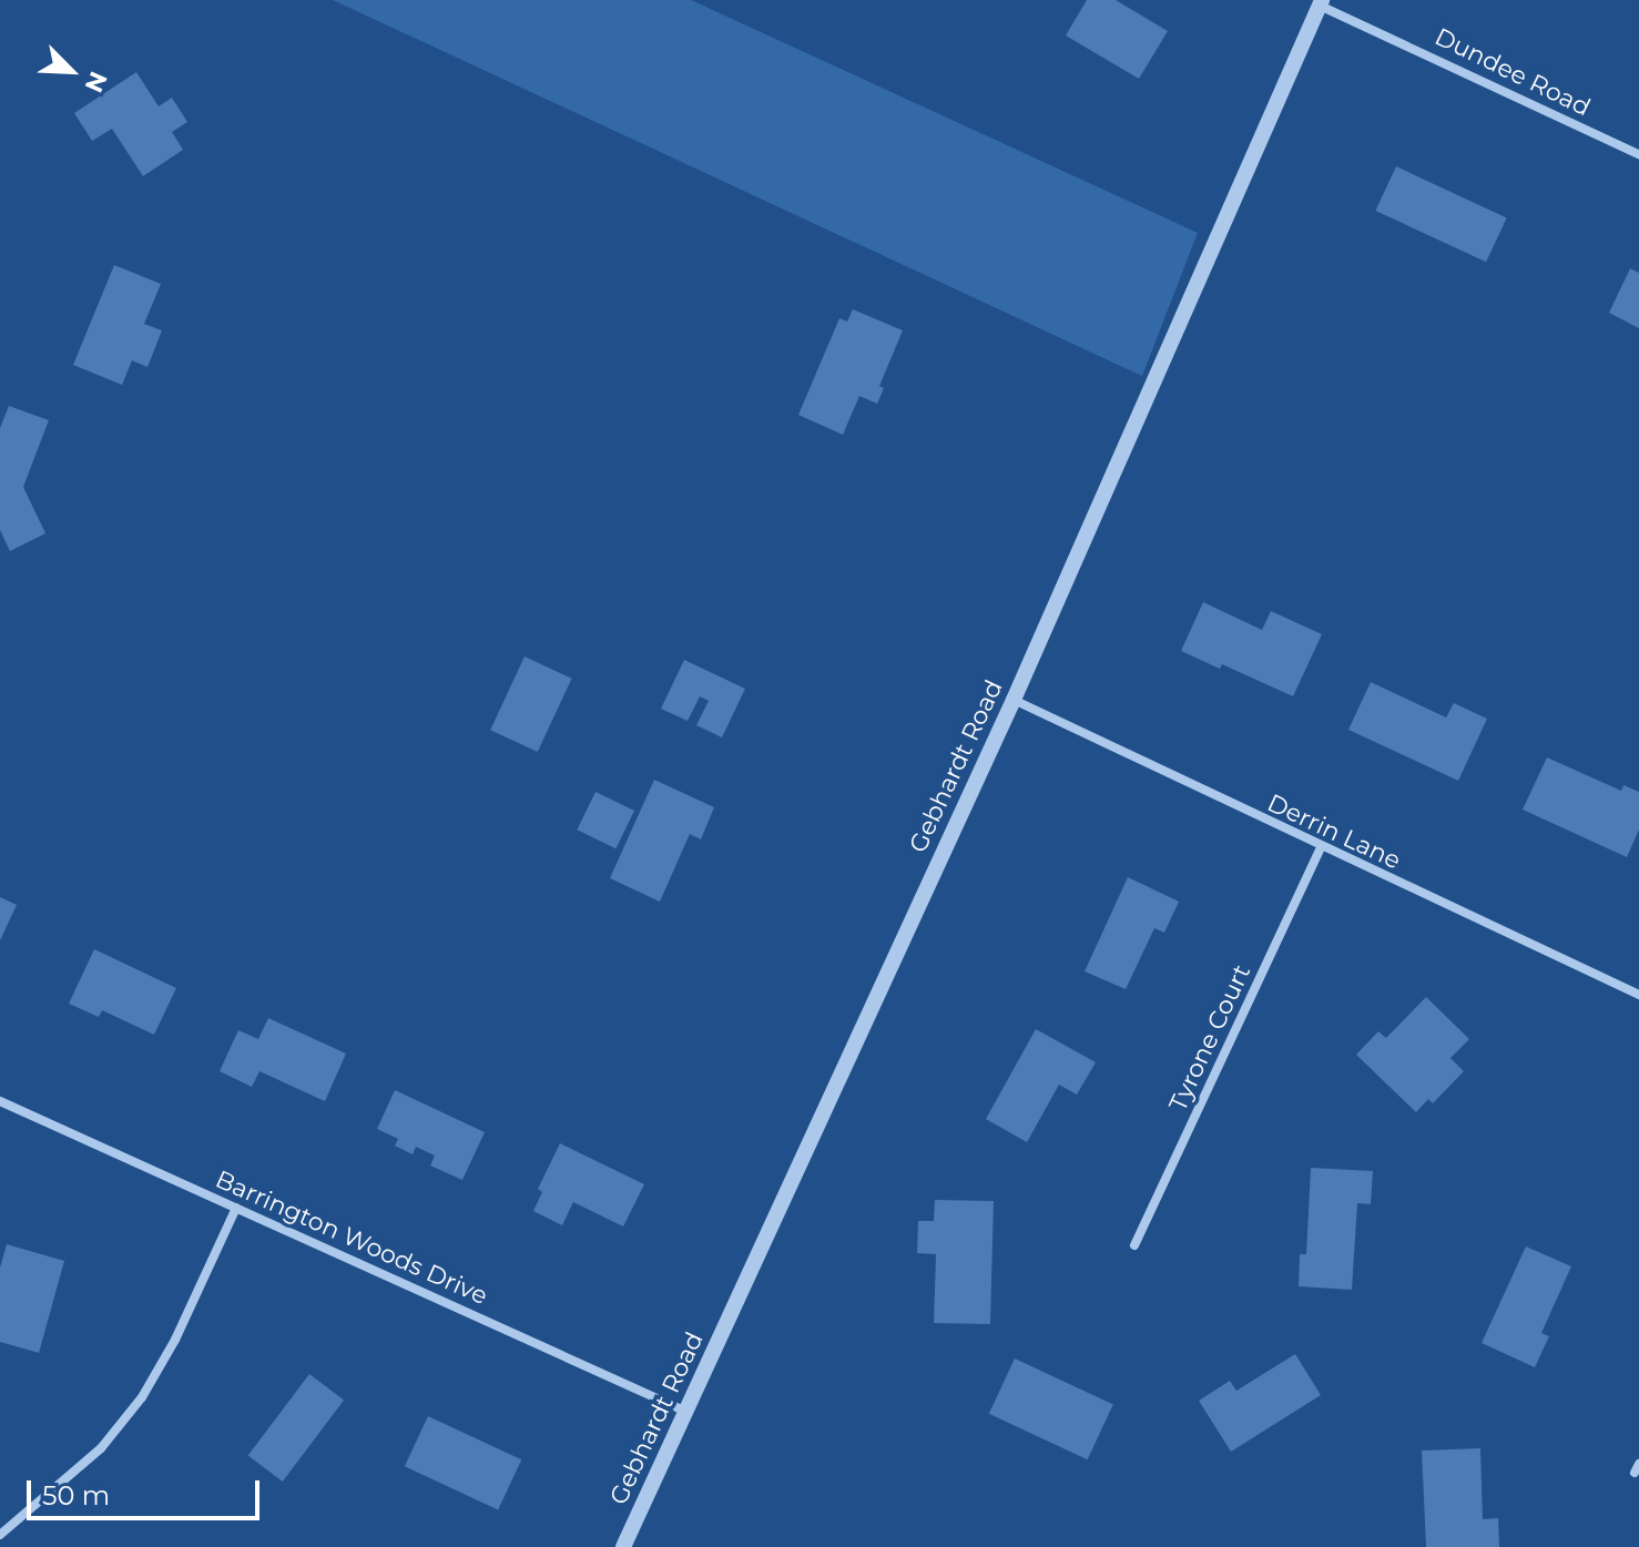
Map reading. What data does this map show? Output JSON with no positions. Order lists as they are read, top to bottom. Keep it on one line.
{"streets":{"street":["Dundee Road","Gebhardt Road","Derrin Lane","Tyrone Court","Barrington Woods Drive"]},"crossings":[["Dundee Road","Gebhardt Road"],["Gebhardt Road","Derrin Lane"],["Gebhardt Road","Barrington Woods Drive"],["Derrin Lane","Tyrone Court"]],"scale_bar":"50 m","north":"bottom right"}
